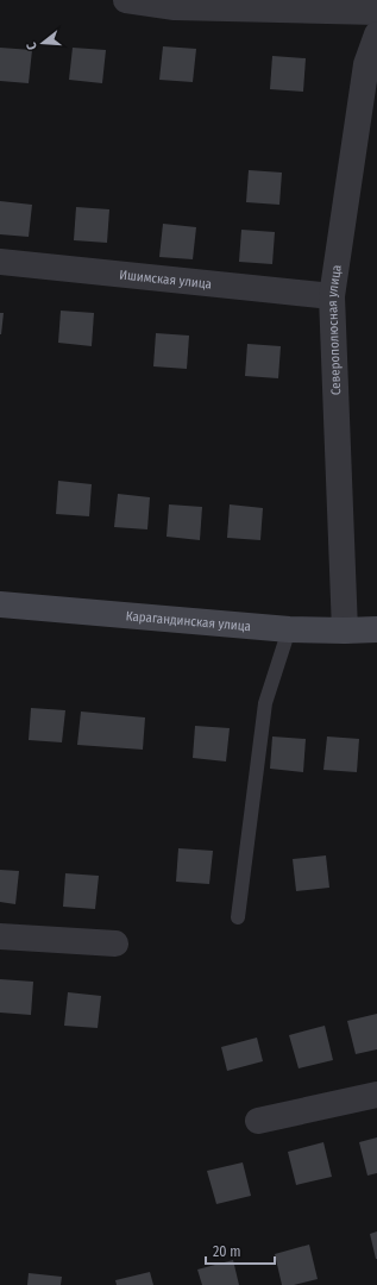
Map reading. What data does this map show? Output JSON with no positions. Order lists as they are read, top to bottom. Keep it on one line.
{"streets":{"street":["Ишимская улица","Северополюсная улица","Карагандинская улица"]},"crossings":[["Ишимская улица","Северополюсная улица"],["Северополюсная улица","Карагандинская улица"]],"scale_bar":"20 m","north":"left"}
